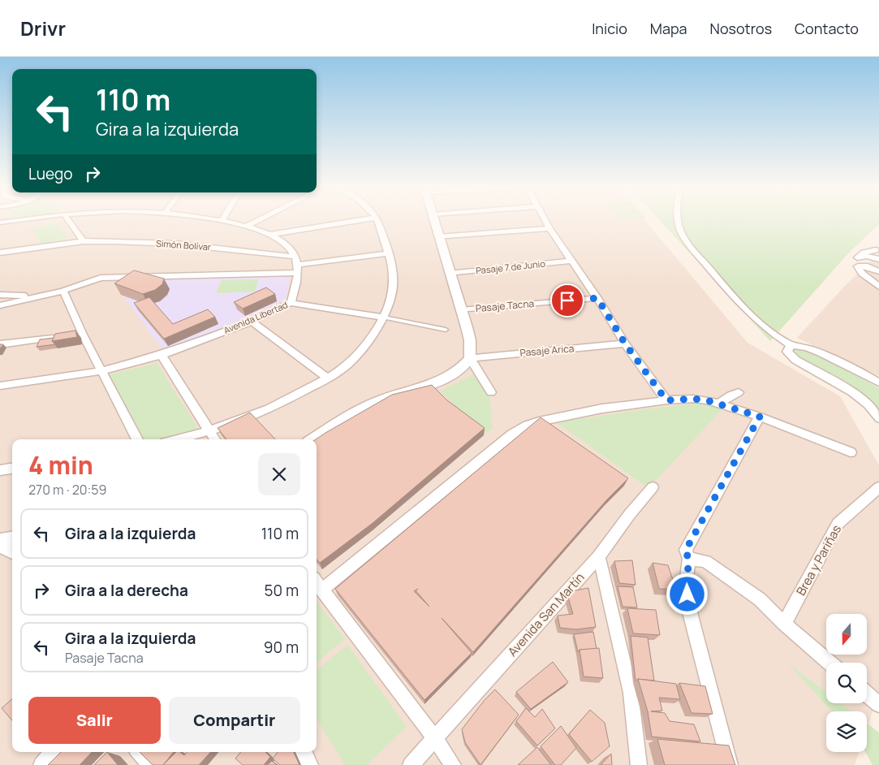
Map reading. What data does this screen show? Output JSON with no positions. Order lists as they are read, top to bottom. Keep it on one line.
{"streets":{"street":["Simón Bolívar","Pasaje 7 de Junio","Pasaje Tacna","Avenida Libertad","Pasaje Arica","Brea y Pariñas","Avenida San Martín"]},"crossings":[["Simón Bolívar","Avenida Libertad"]],"north":"bottom","page":{"header":"Drivr","nav":["Inicio","Mapa","Nosotros","Contacto"],"turn":["110 m","Gira a la izquierda"],"then":"Luego","heading":["4 min","270 m · 20:59"],"list":[{"name":"Gira a la izquierda","value":"110 m"},{"name":"Gira a la derecha","value":"50 m"},{"name":"Gira a la izquierda","note":"Pasaje Tacna","value":"90 m"}],"buttons":["Salir","Compartir"]}}
